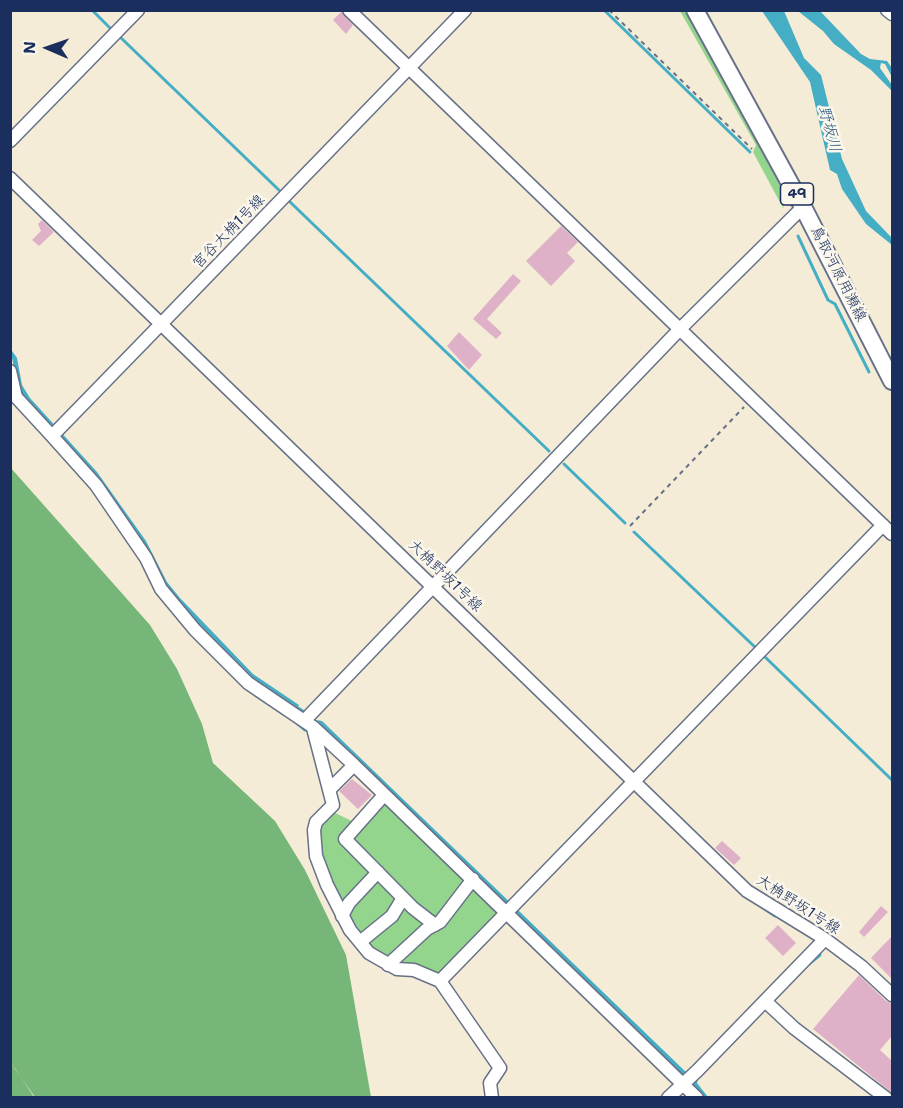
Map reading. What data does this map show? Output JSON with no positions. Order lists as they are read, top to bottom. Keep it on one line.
{"streets":{"main road":["49","鳥取河原用瀬線"],"street":["宮谷大桷1号線","大桷野坂1号線"]},"crossings":[["宮谷大桷1号線","大桷野坂1号線"]],"water":["野坂川"],"north":"left"}
